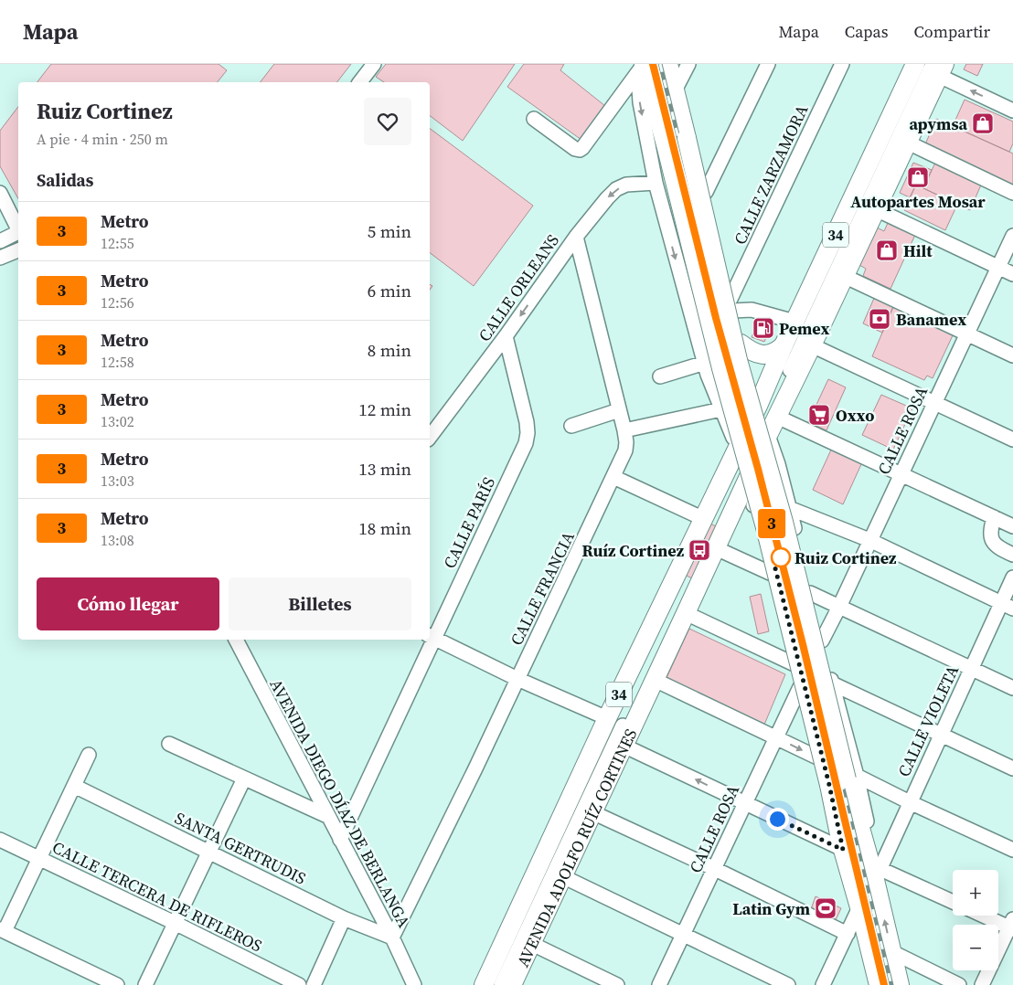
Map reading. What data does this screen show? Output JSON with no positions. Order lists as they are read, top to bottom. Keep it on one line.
{"streets":{"main road":["34","AVENIDA ADOLFO RUÍZ CORTINES"],"street":["CALLE ZARZAMORA","CALLE ORLEANS","CALLE ROSA","CALLE PARÍS","CALLE FRANCIA","CALLE VIOLETA","AVENIDA DIEGO DÍAZ DE BERLANGA","SANTA GERTRUDIS","CALLE TERCERA DE RIFLEROS"]},"crossings":[["CALLE ORLEANS","CALLE PARÍS"],["CALLE ORLEANS","CALLE FRANCIA"],["CALLE PARÍS","AVENIDA DIEGO DÍAZ DE BERLANGA"],["CALLE FRANCIA","AVENIDA DIEGO DÍAZ DE BERLANGA"],["CALLE FRANCIA","SANTA GERTRUDIS"],["AVENIDA DIEGO DÍAZ DE BERLANGA","SANTA GERTRUDIS"]],"one_way":["CALLE ORLEANS"],"places":{"shop":["apymsa","Autopartes Mosar","Hilt"],"bank":["Banamex"],"fuel station":["Pemex"],"supermarket":["Oxxo"],"bus stop":["Ruíz Cortinez"],"other":["Ruiz Cortinez"],"sports":["Latin Gym"]},"lines":["metro line 3"],"page":{"header":"Mapa","nav":["Mapa","Capas","Compartir"],"on_map":"3","heading":[["Ruiz Cortinez","A pie · 4 min · 250 m"],"Salidas"],"list":[{"mark":"3","name":"Metro","note":"12:55","value":"5 min"},{"mark":"3","name":"Metro","note":"12:56","value":"6 min"},{"mark":"3","name":"Metro","note":"12:58","value":"8 min"},{"mark":"3","name":"Metro","note":"13:02","value":"12 min"},{"mark":"3","name":"Metro","note":"13:03","value":"13 min"},{"mark":"3","name":"Metro","note":"13:08","value":"18 min"}],"buttons":["Cómo llegar","Billetes"],"map_buttons":["+","−"]}}
